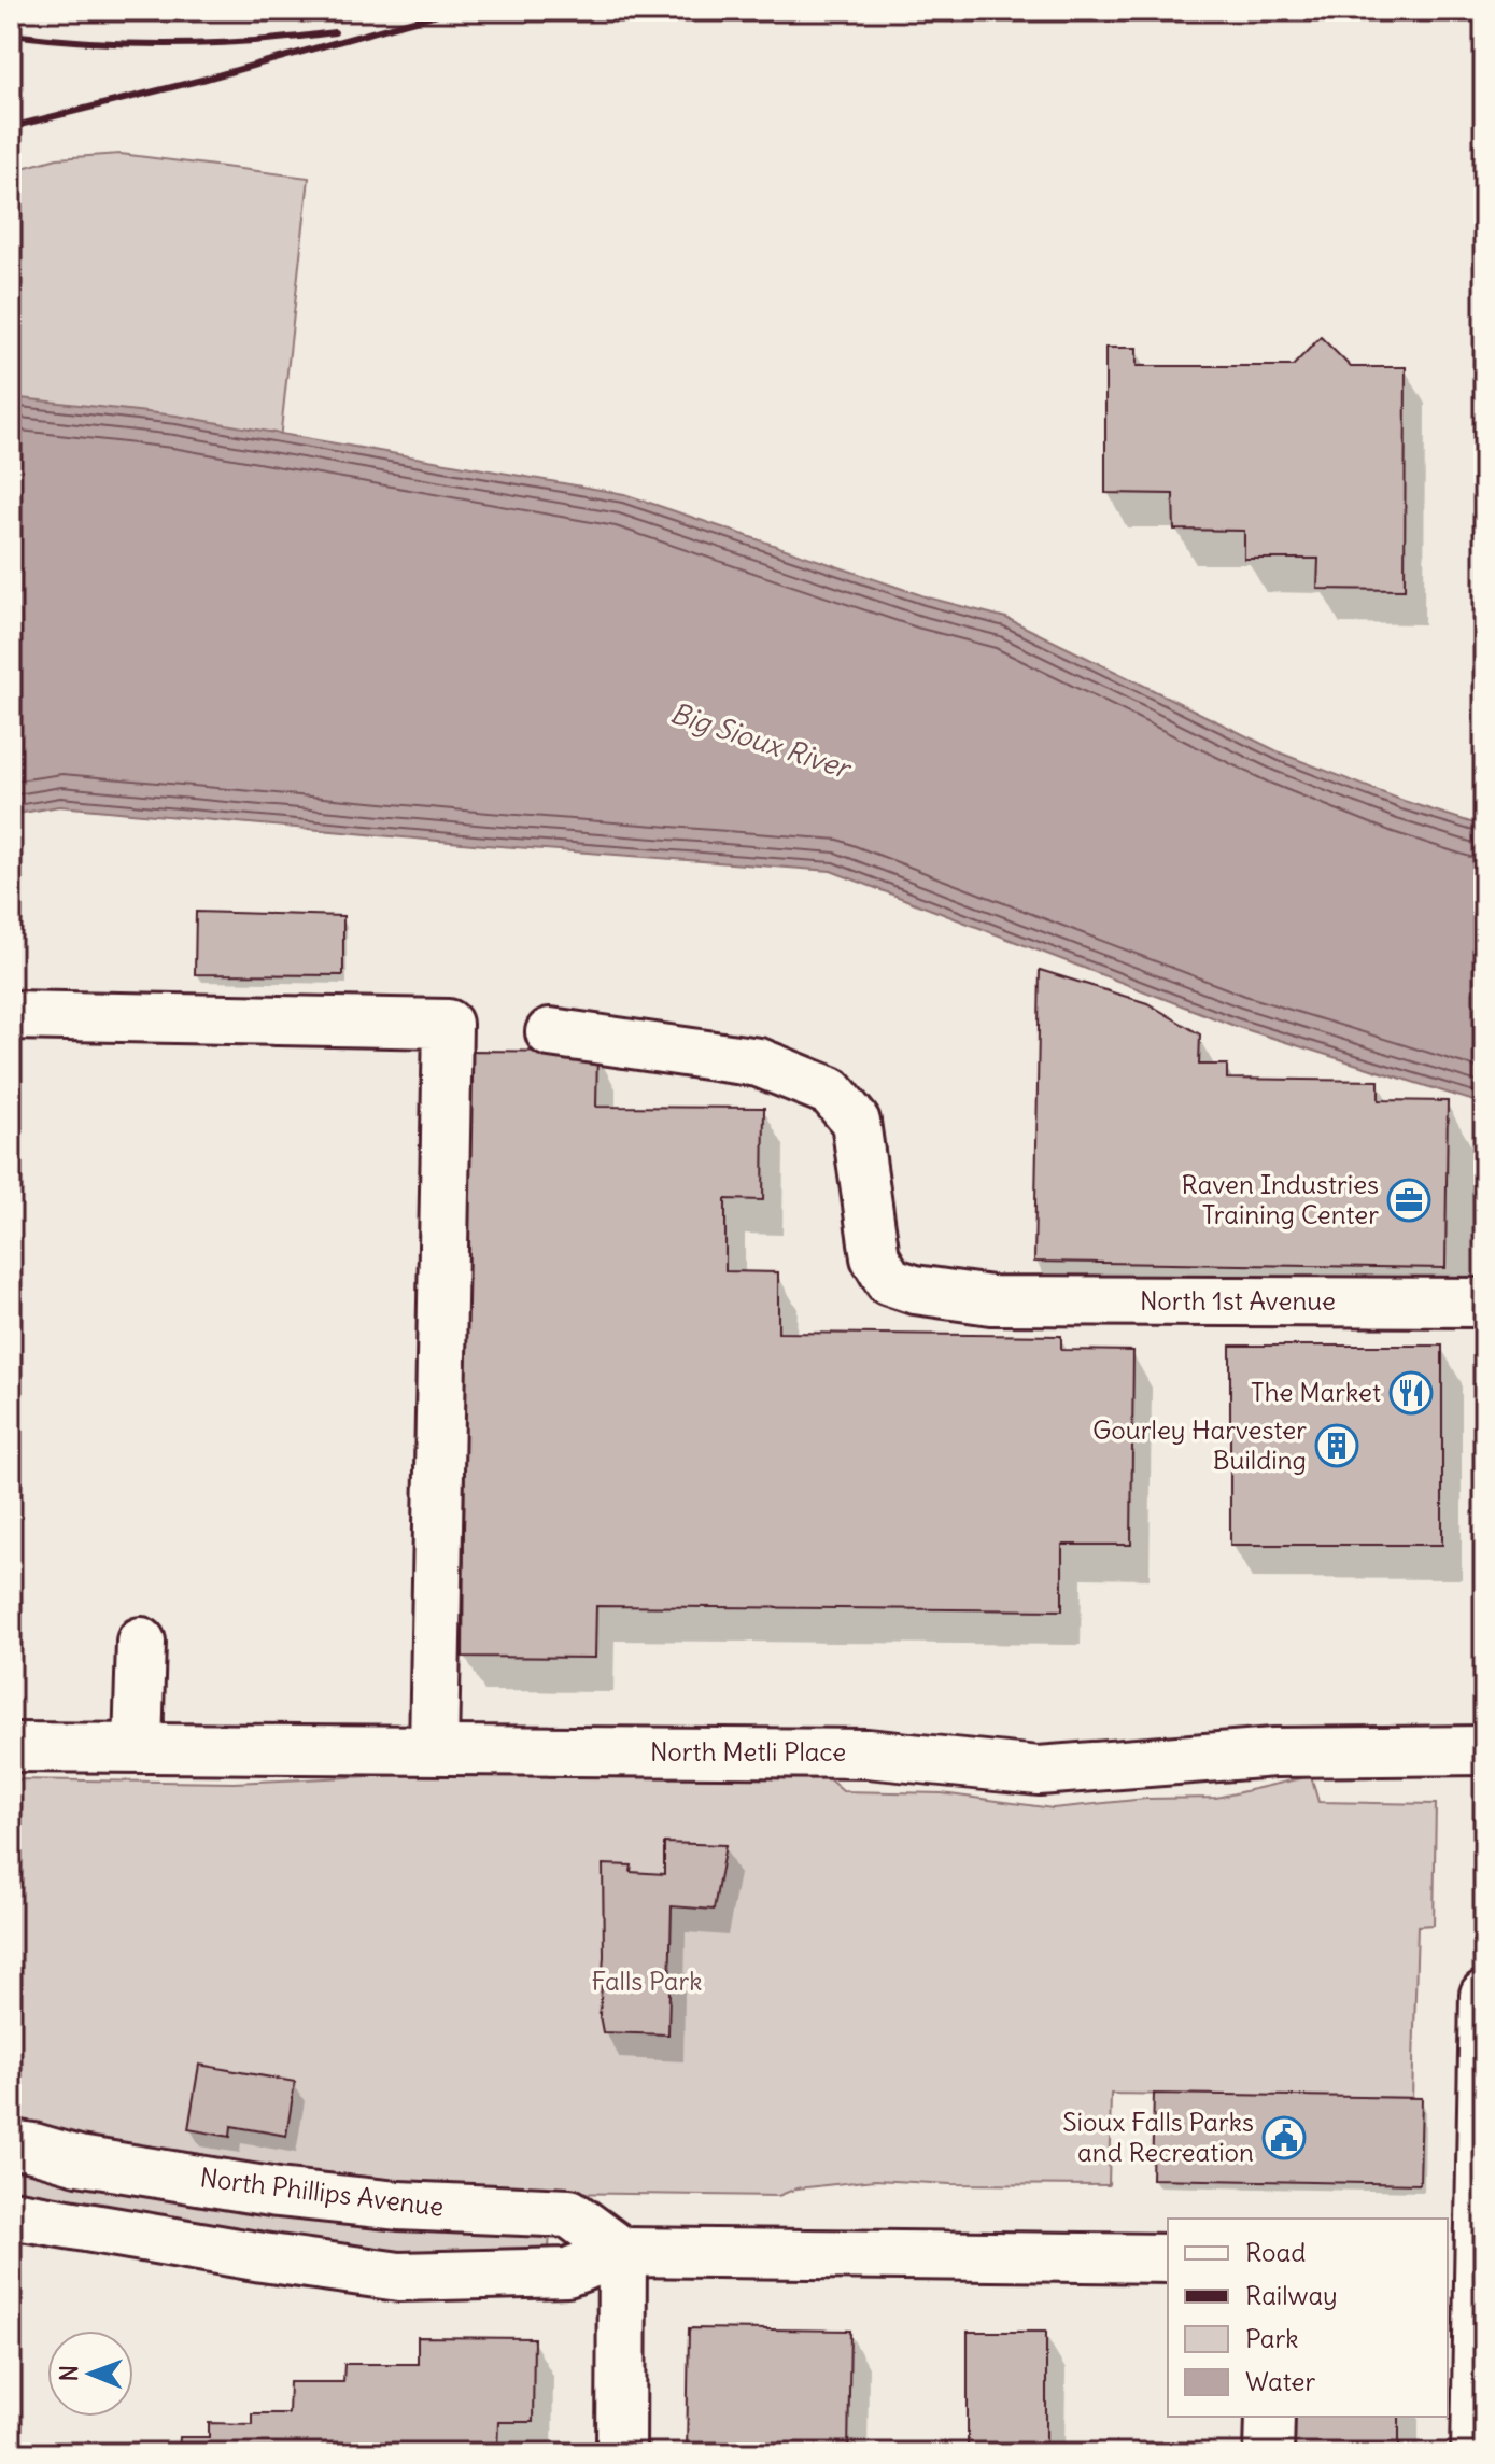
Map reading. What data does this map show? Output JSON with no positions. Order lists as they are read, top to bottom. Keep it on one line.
{"streets":{"street":["North 1st Avenue","North Metli Place","North Phillips Avenue"]},"water":["Big Sioux River"],"parks":["Falls Park"],"places":{"office":["Raven Industries Training Center"],"restaurant":["The Market"],"building":["Gourley Harvester Building"],"public building":["Sioux Falls Parks and Recreation"]},"legend":["Road","Railway","Park","Water"],"north":"left"}
